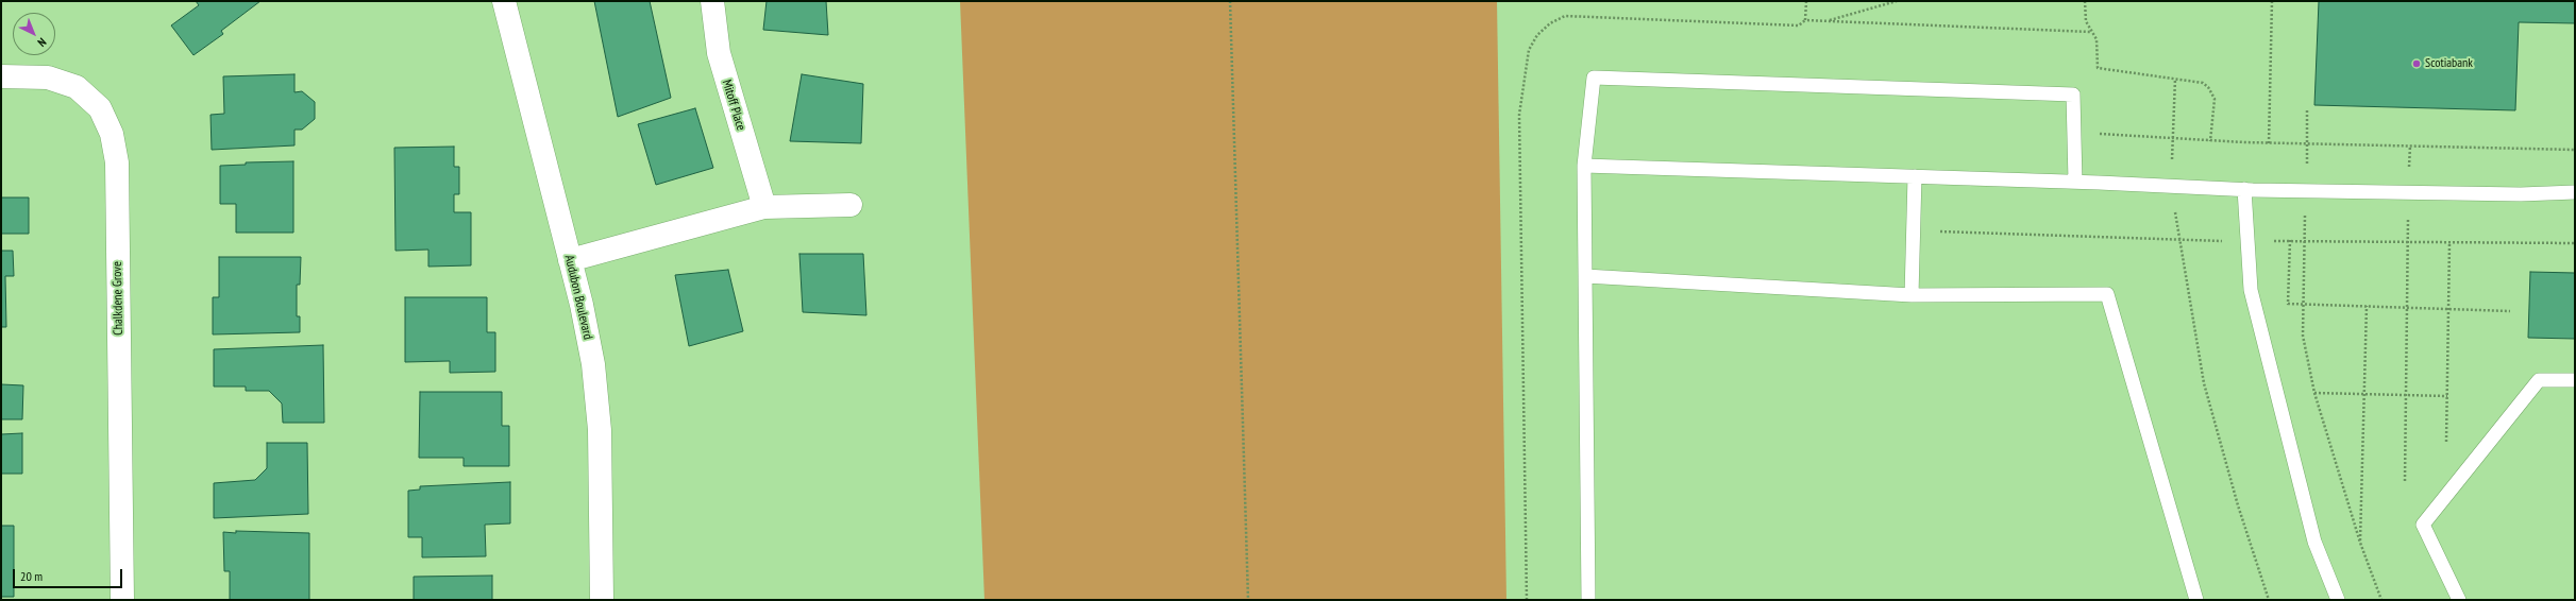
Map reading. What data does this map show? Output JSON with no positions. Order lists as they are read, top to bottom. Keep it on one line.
{"streets":{"street":["Mitoff Place","Audubon Boulevard","Chalkdene Grove"]},"places":["Scotiabank"],"scale_bar":"20 m","north":"bottom right"}
